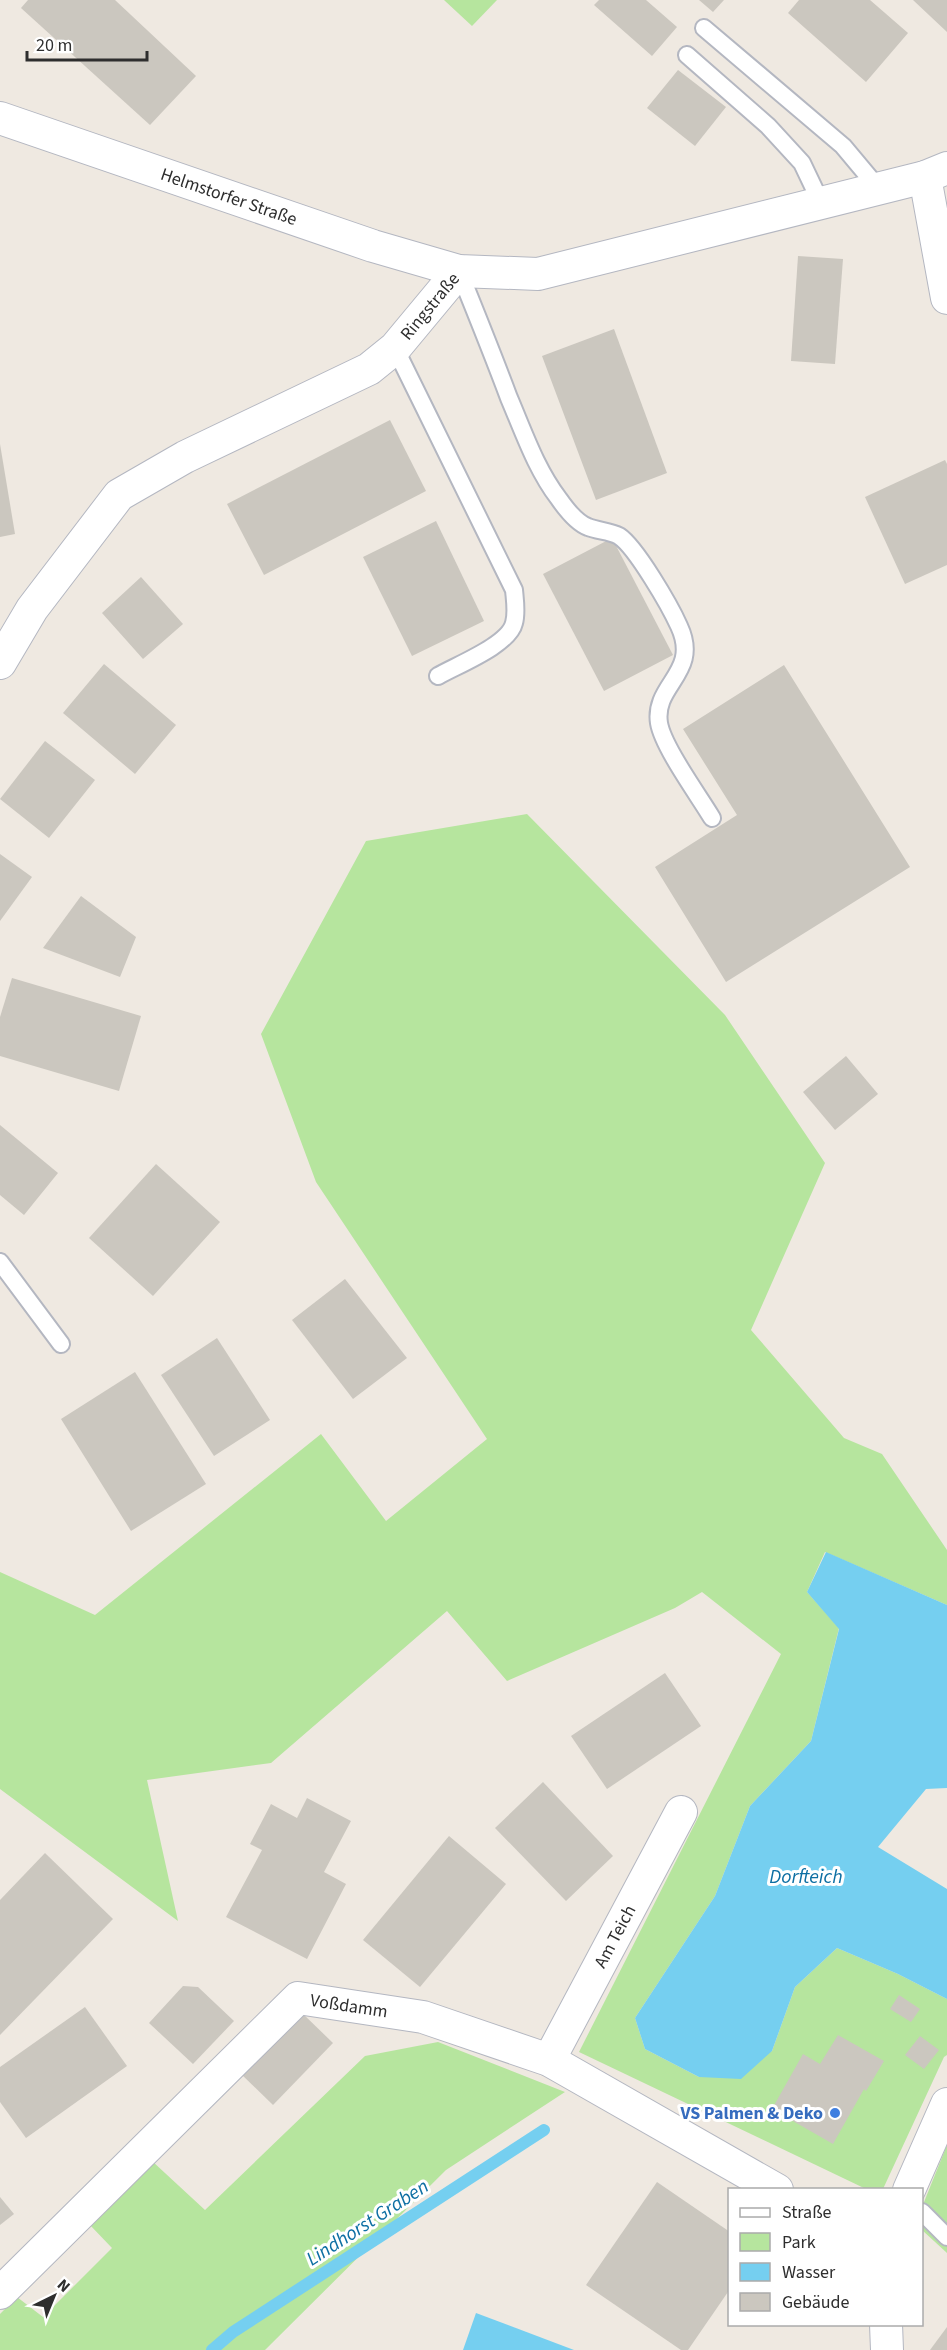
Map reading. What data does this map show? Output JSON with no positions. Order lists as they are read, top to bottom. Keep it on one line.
{"streets":{"street":["Helmstorfer Straße","Ringstraße","Am Teich","Voßdamm"]},"crossings":[["Helmstorfer Straße","Ringstraße"],["Am Teich","Voßdamm"]],"water":["Dorfteich","Lindhorst Graben"],"places":["VS Palmen & Deko"],"legend":["Straße","Park","Wasser","Gebäude"],"scale_bar":"20 m","north":"top right"}
